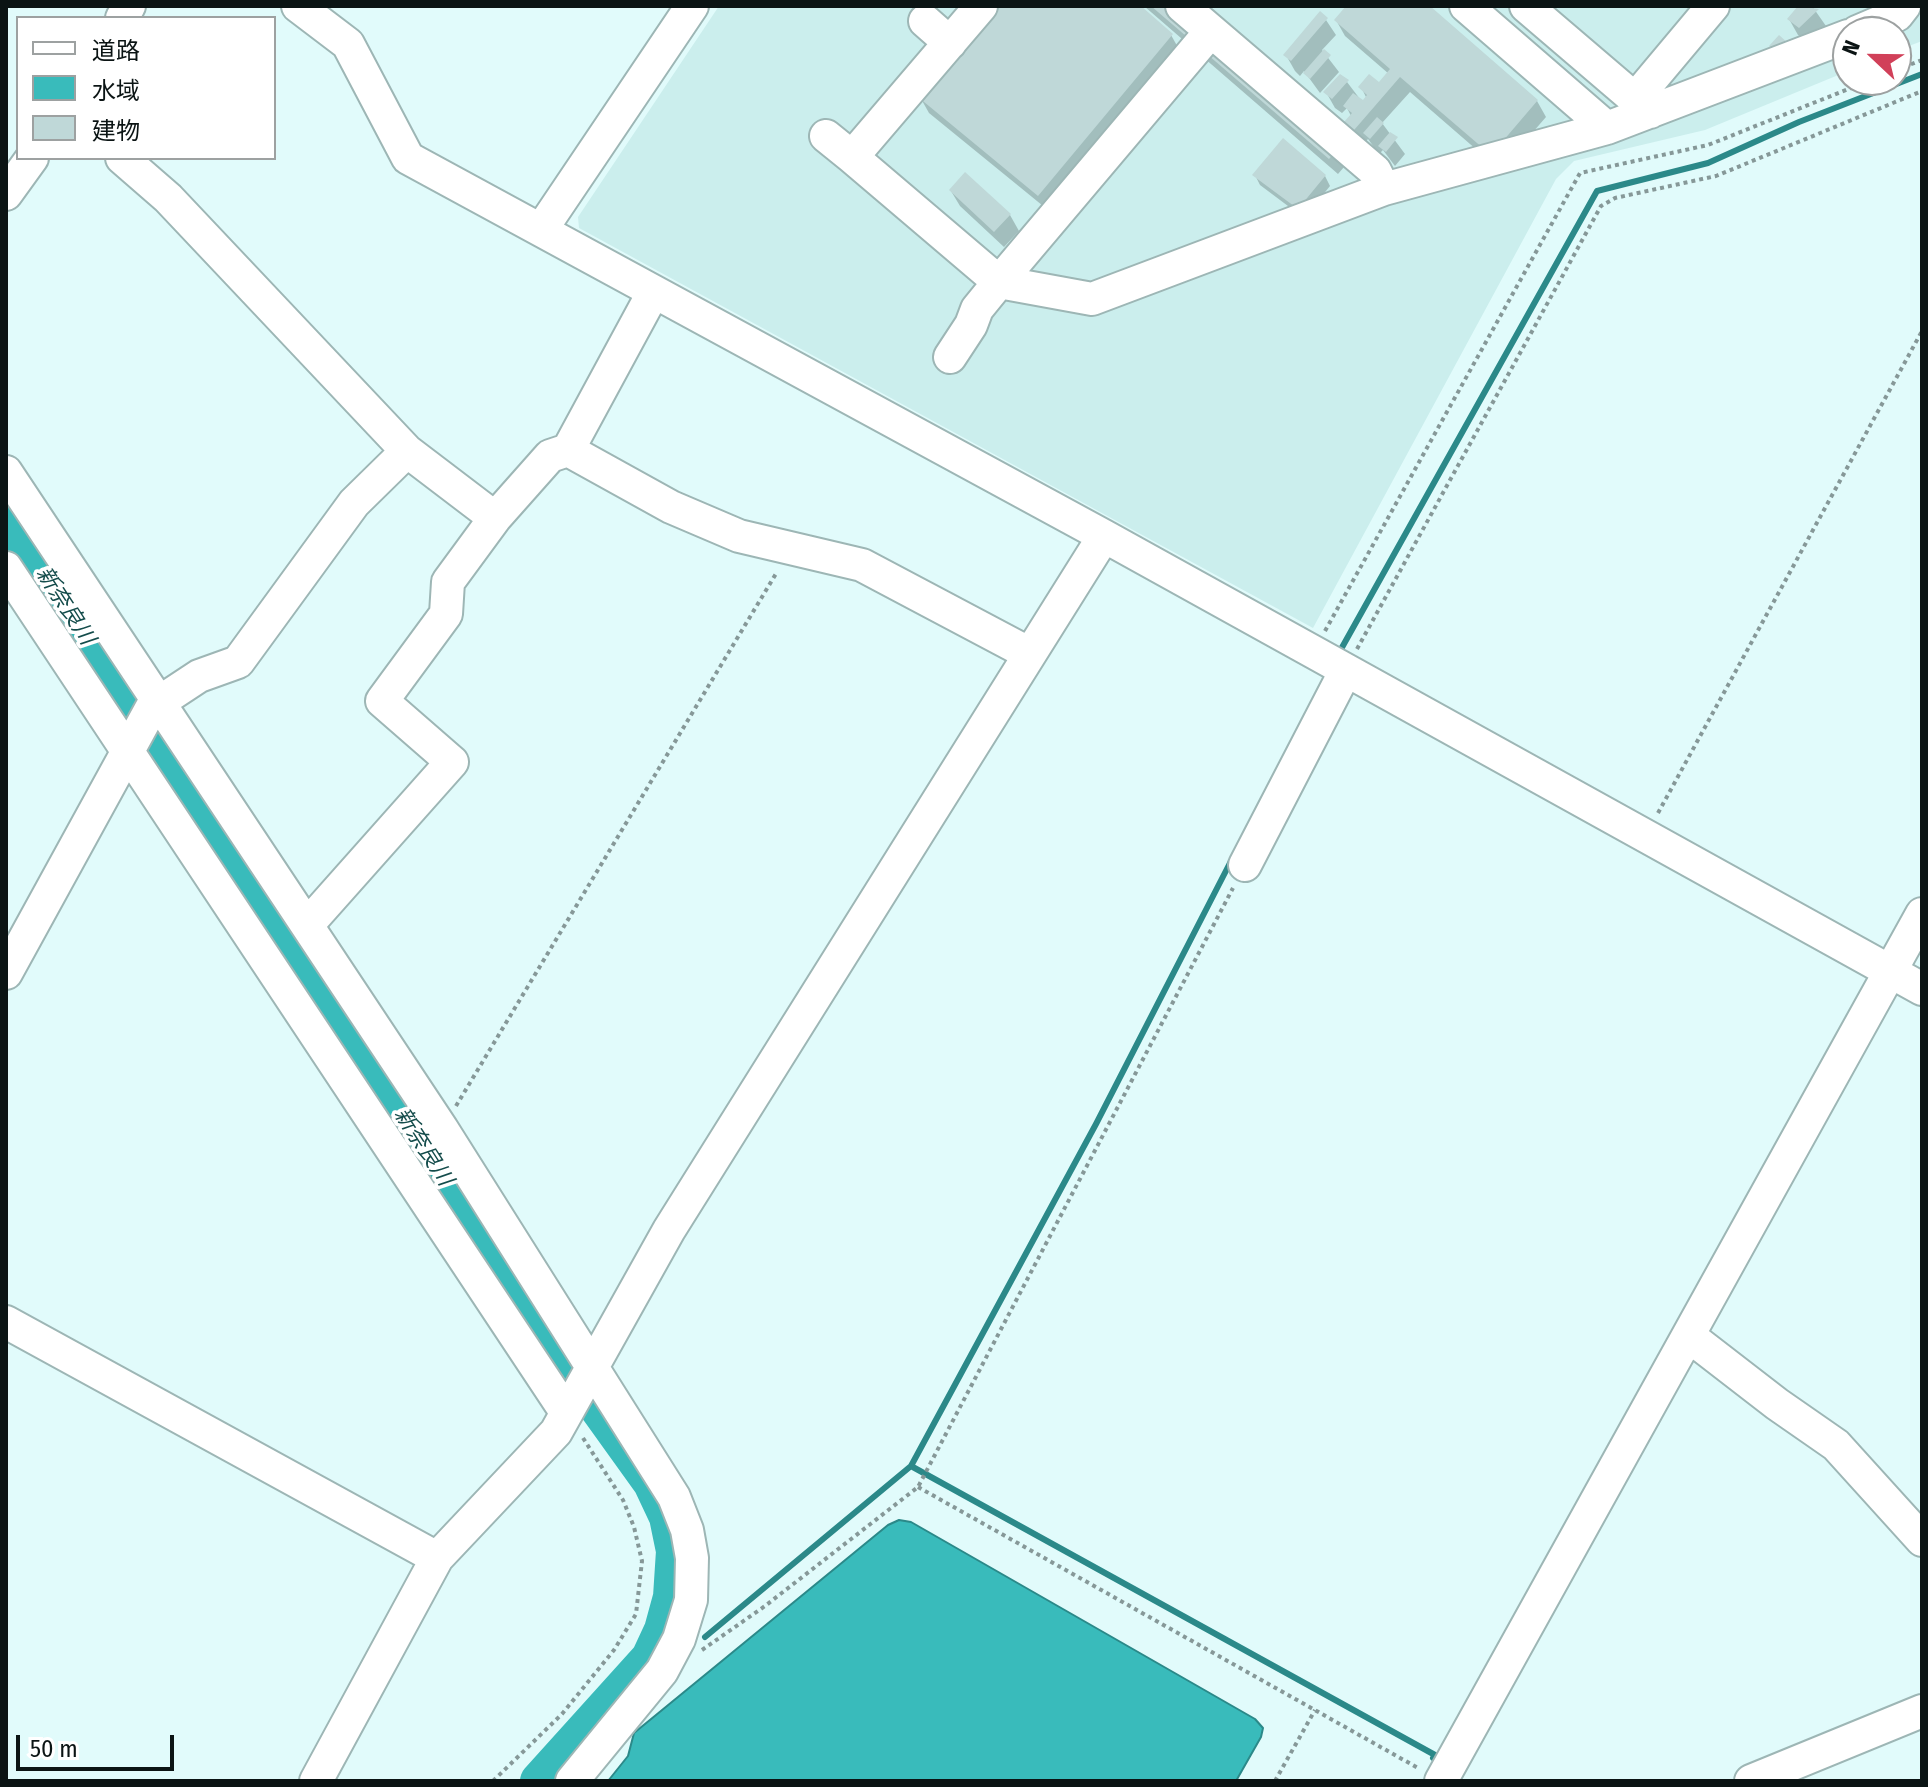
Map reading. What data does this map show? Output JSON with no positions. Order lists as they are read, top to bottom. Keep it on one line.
{"water":["新奈良川"],"legend":["道路","水域","建物"],"scale_bar":"50 m","north":"left"}
